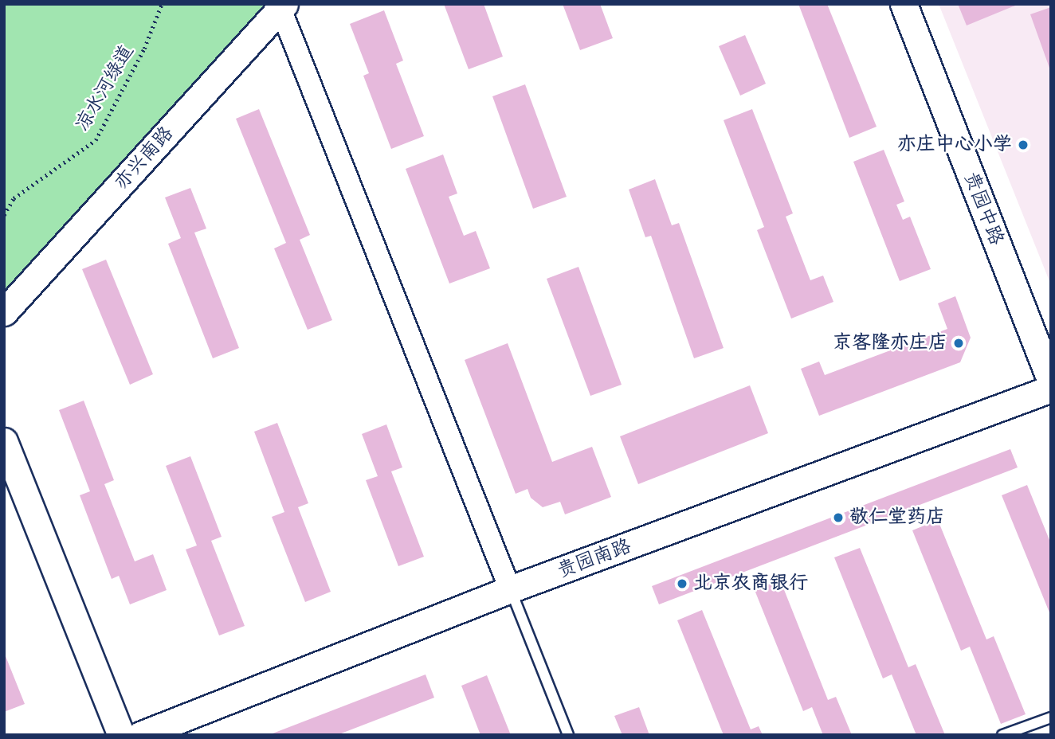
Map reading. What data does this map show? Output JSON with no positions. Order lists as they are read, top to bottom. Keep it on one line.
{"streets":{"street":["亦兴南路","贵园中路","贵园南路"],"path":["凉水河绿道"]},"places":["亦庄中心小学","京客隆亦庄店","敬仁堂药店","北京农商银行"]}
